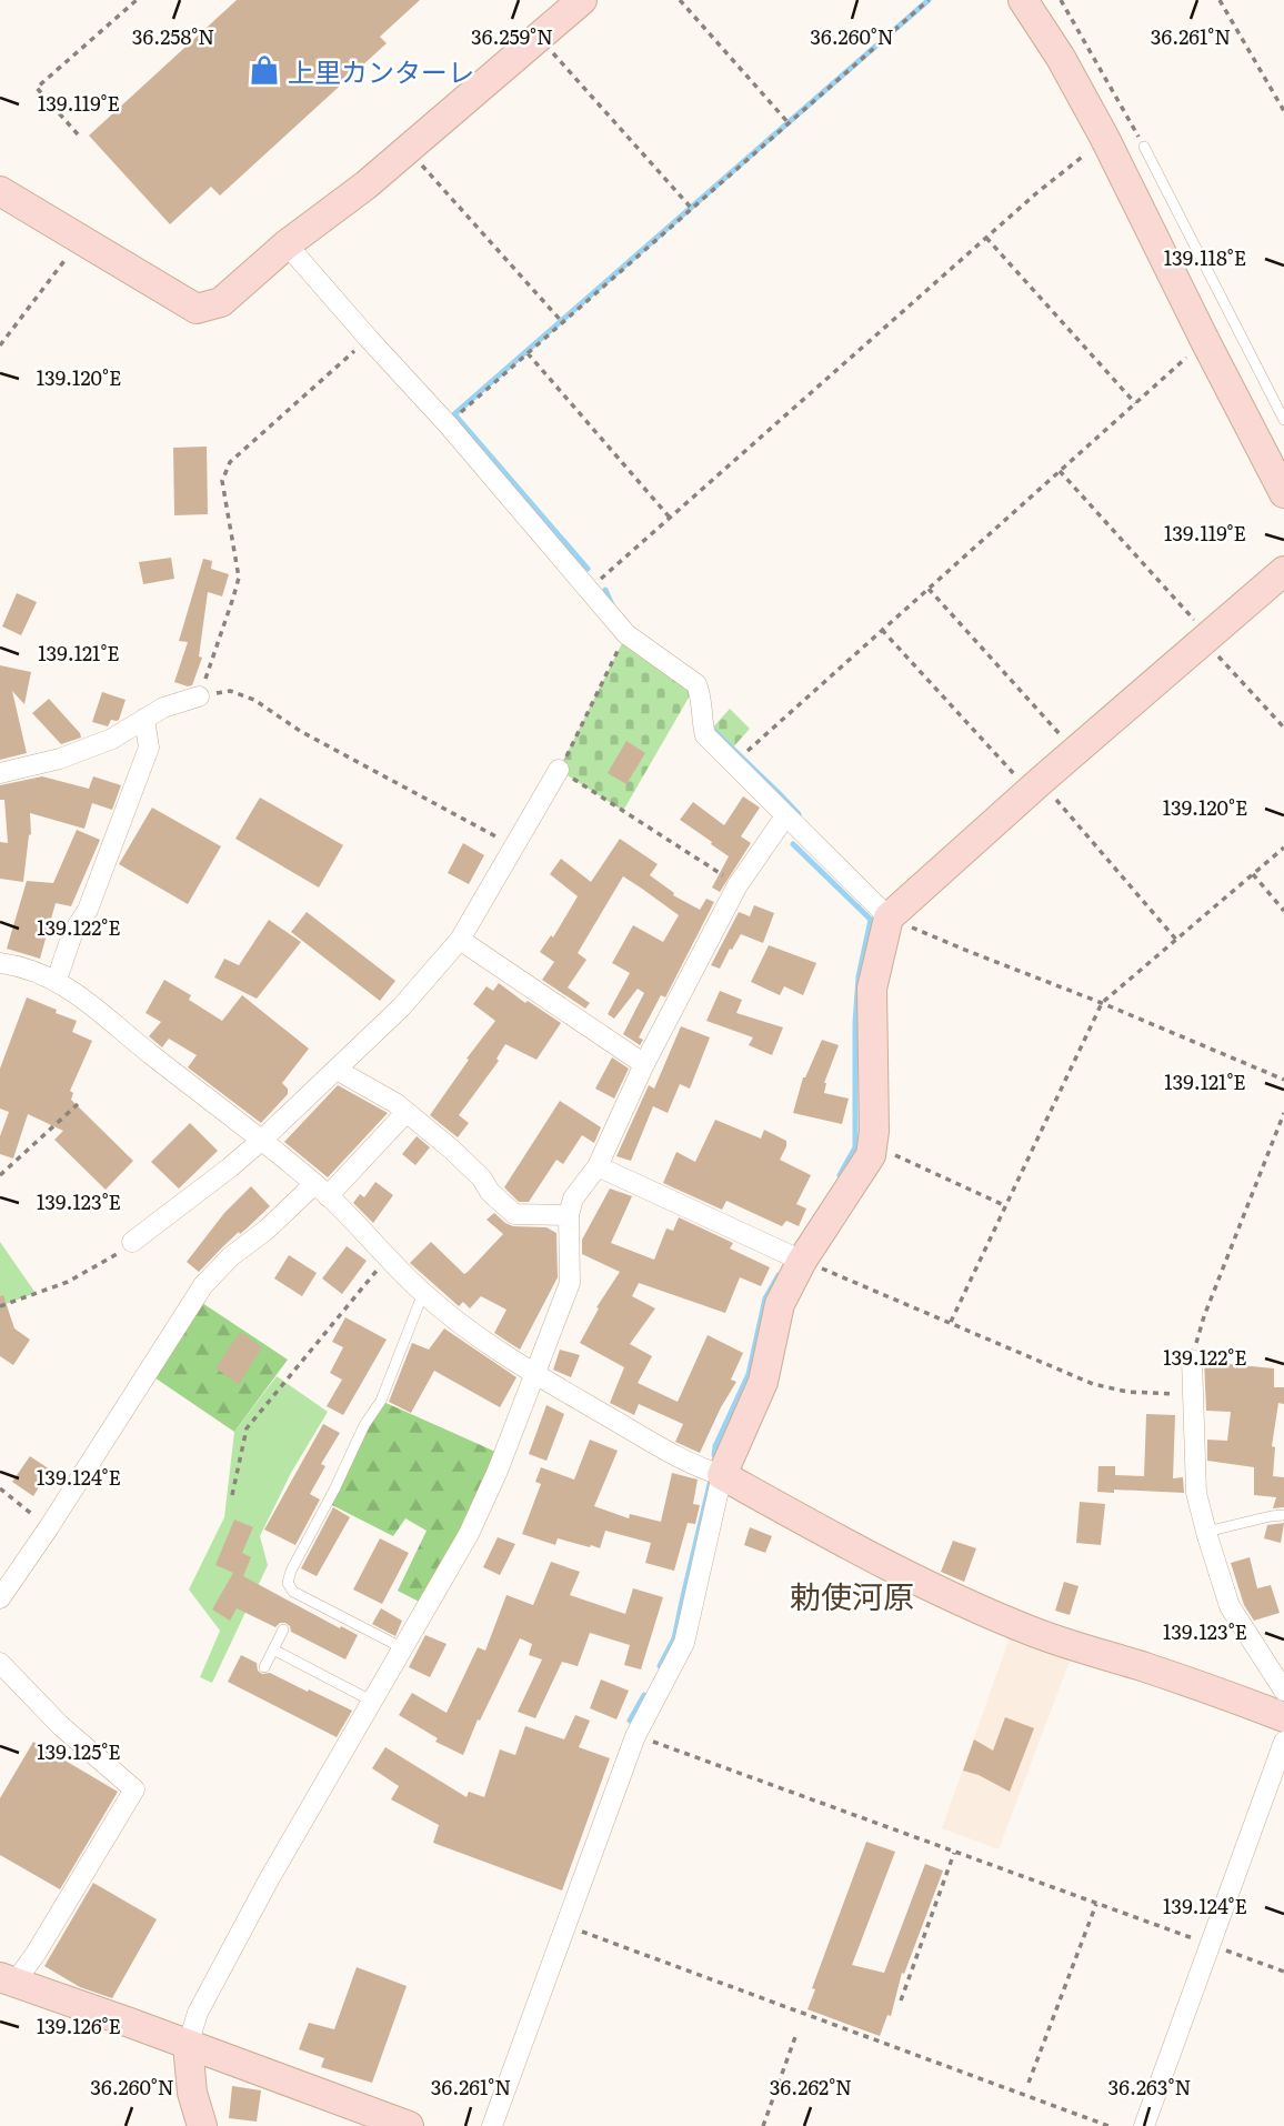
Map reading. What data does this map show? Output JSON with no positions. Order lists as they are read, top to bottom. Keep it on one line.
{"districts":["勅使河原"],"places":{"shop":["上里カンターレ"]},"coordinates":["36.259°N","36.258°N","36.260°N","36.261°N","139.119°E","139.118°E","139.120°E","139.121°E","139.122°E","139.123°E","139.124°E","139.125°E","139.126°E","36.262°N","36.263°N"]}
